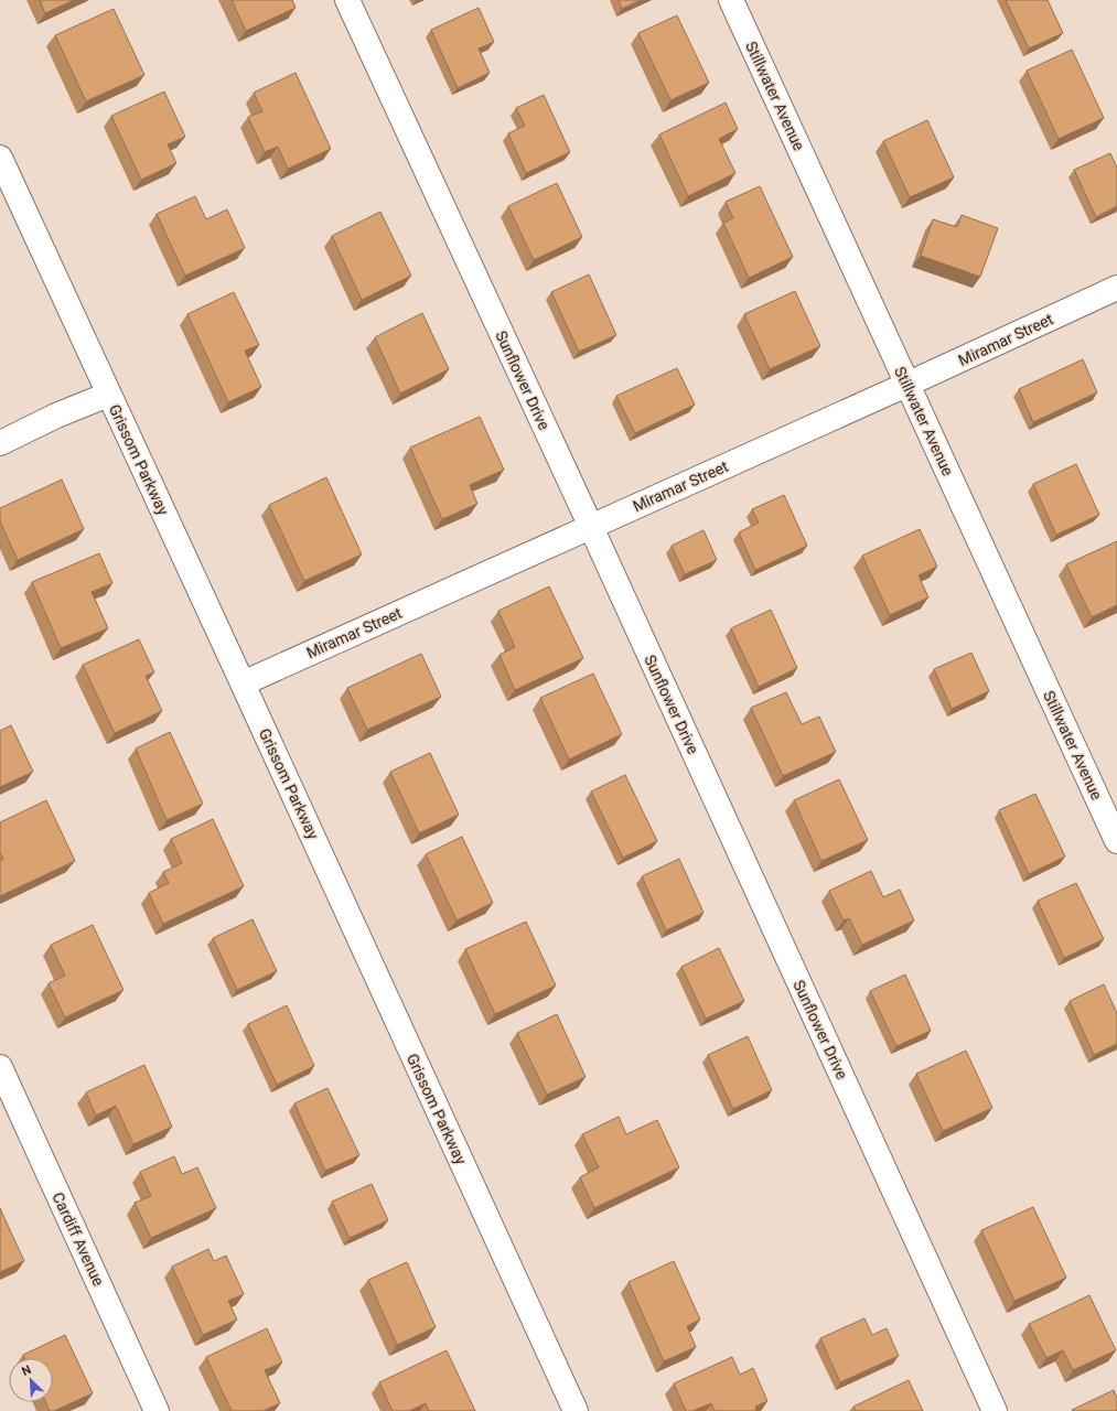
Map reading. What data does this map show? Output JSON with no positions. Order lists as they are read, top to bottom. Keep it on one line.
{"streets":{"street":["Stillwater Avenue","Miramar Street","Sunflower Drive","Grissom Parkway","Cardiff Avenue"]},"crossings":[["Stillwater Avenue","Miramar Street"],["Miramar Street","Sunflower Drive"],["Miramar Street","Grissom Parkway"]],"north":"top left"}
